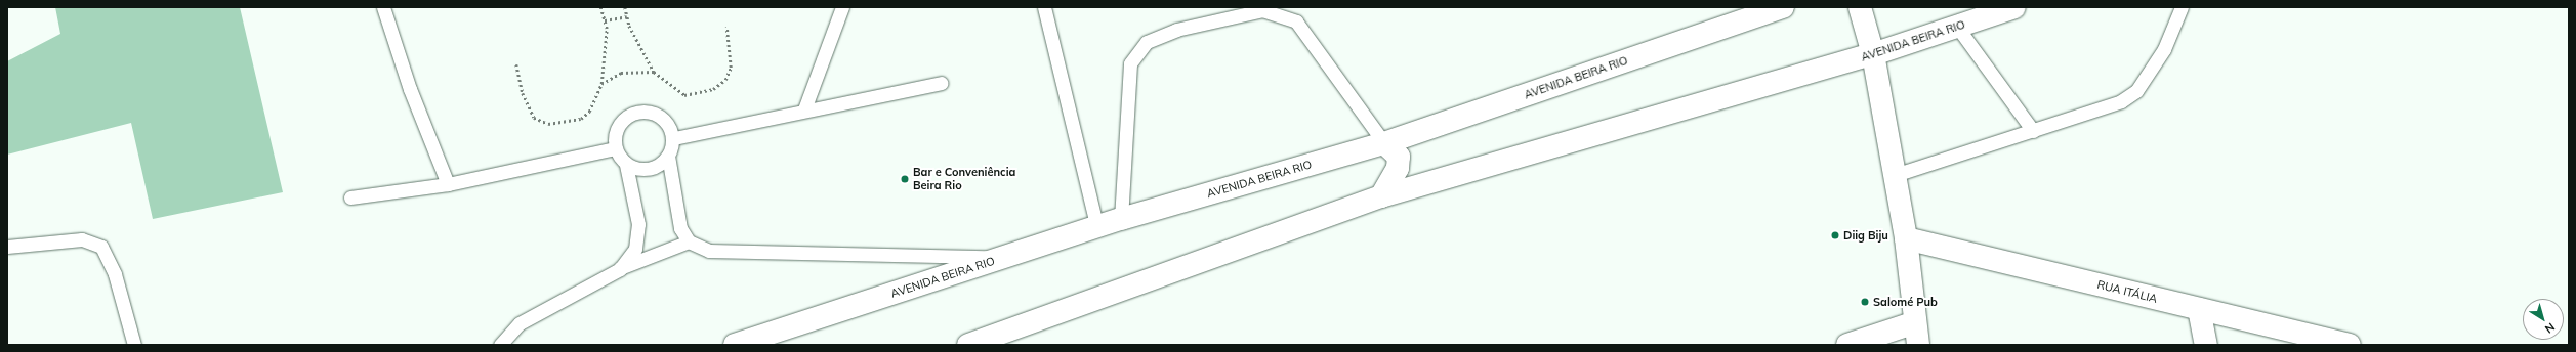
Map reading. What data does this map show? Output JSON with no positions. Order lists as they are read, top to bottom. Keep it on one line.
{"streets":{"main road":["AVENIDA BEIRA RIO","RUA ITÁLIA"]},"places":["Bar e Conveniência Beira Rio","Diig Biju","Salomé Pub"],"north":"bottom right"}
